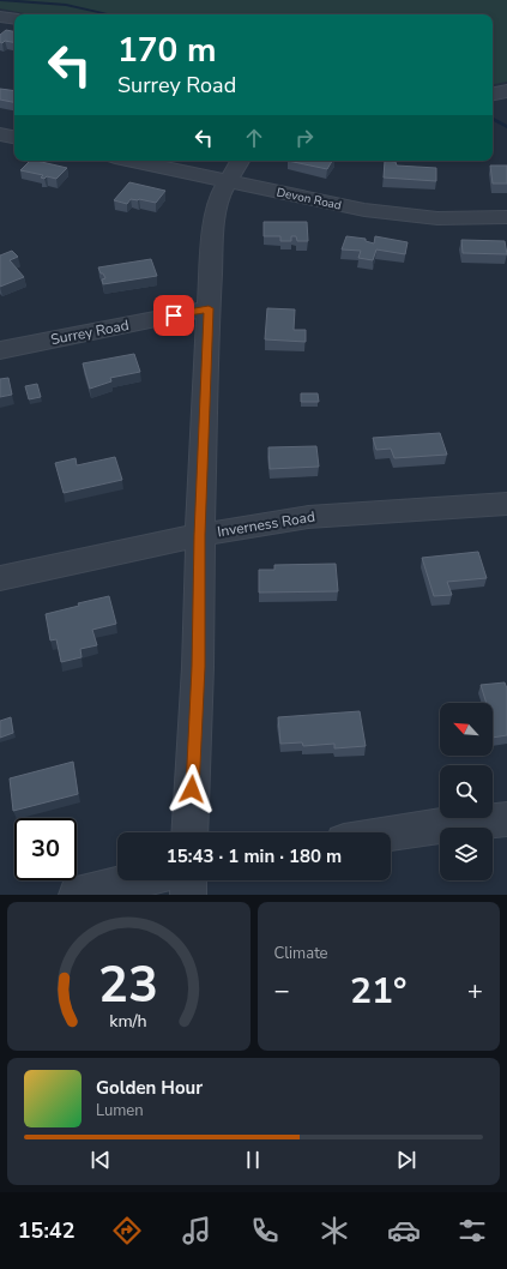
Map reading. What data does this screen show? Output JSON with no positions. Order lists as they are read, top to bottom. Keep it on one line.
{"streets":{"street":["Devon Road","Surrey Road","Inverness Road"]},"north":"top left","page":{"turn":["170 m","Surrey Road"],"limit":"30","trip":"15:43 · 1 min · 180 m","tile":"Climate","heat":["−","21°","+"],"song":["Golden Hour","Lumen"],"tabs":"15:42","gauge":["23","km/h"]}}
